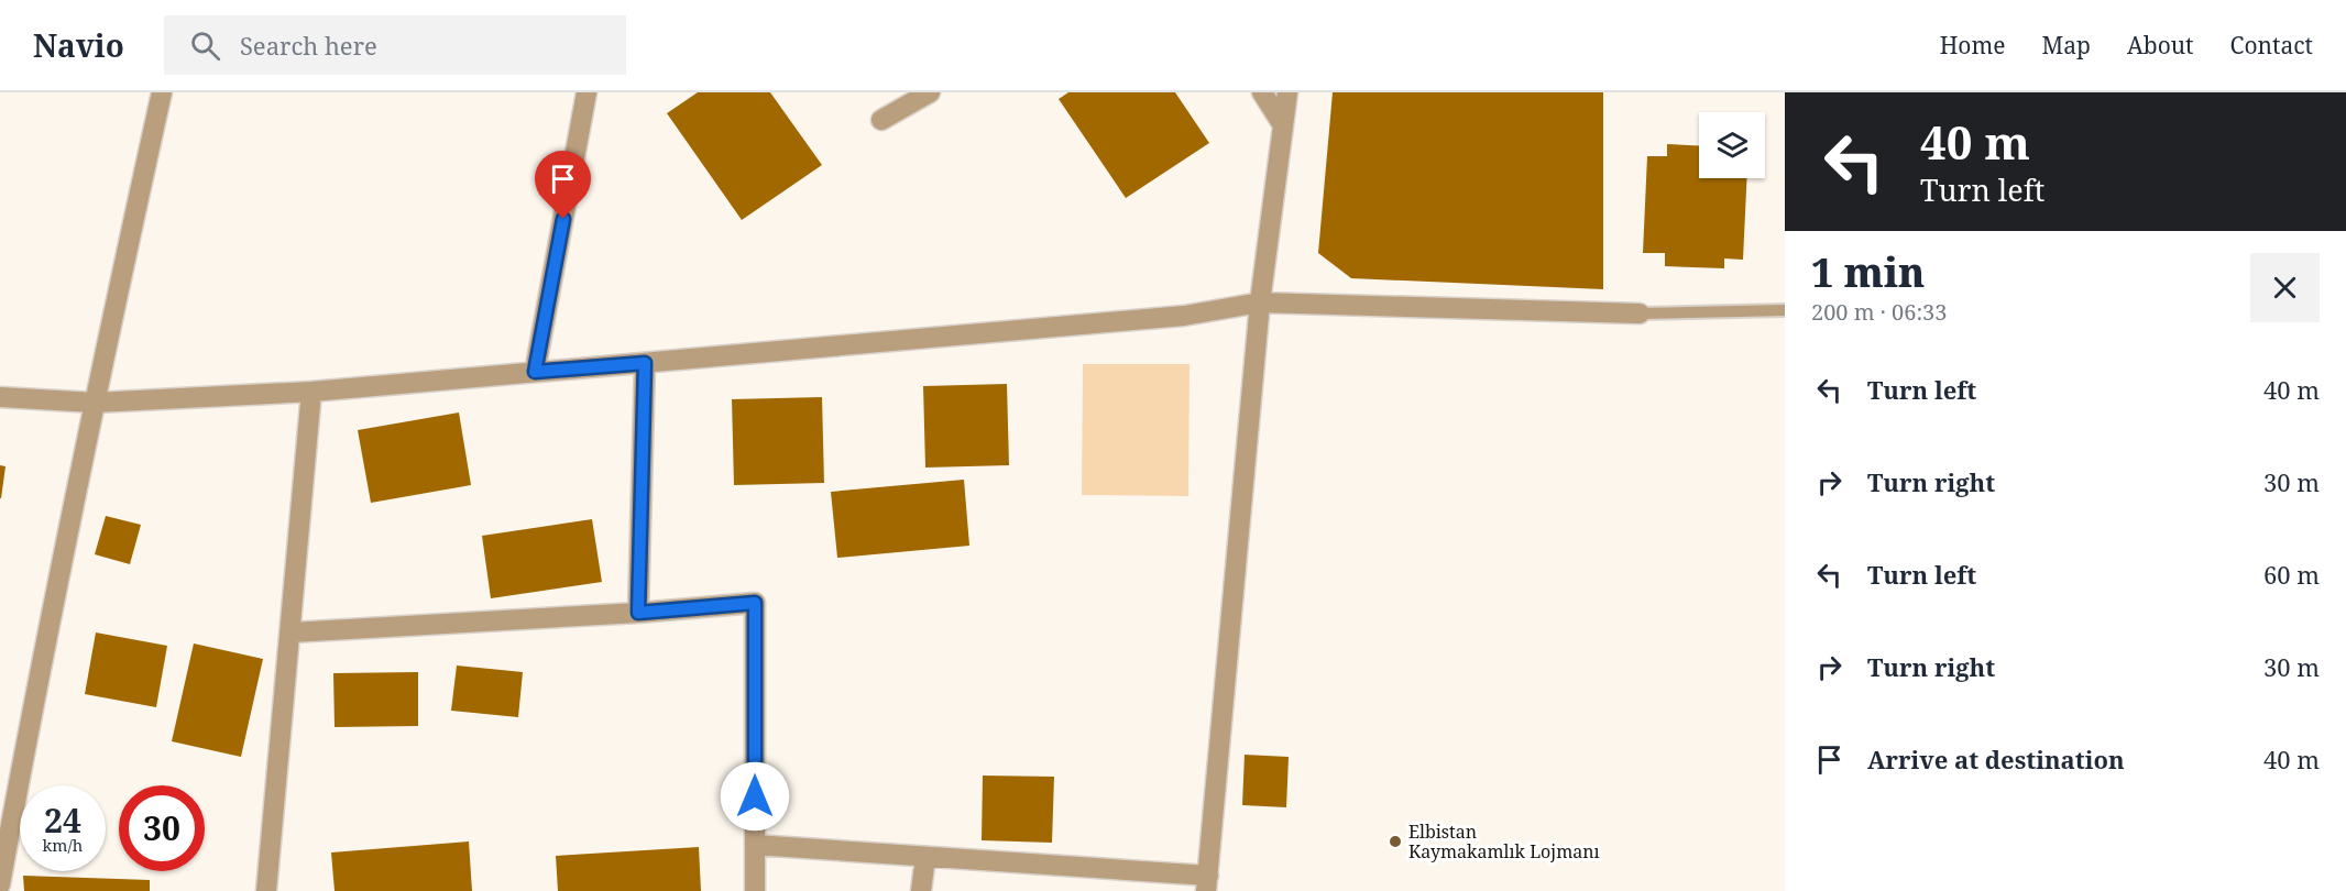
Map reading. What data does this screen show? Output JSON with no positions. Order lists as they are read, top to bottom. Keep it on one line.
{"places":["Elbistan Kaymakamlık Lojmanı"],"page":{"header":"Navio","search":"Search here","nav":["Home","Map","About","Contact"],"turn":["40 m","Turn left"],"heading":["1 min","200 m · 06:33"],"list":[{"name":"Turn left","value":"40 m"},{"name":"Turn right","value":"30 m"},{"name":"Turn left","value":"60 m"},{"name":"Turn right","value":"30 m"},{"name":"Arrive at destination","value":"40 m"}],"speed":"24 km/h","limit":"30"}}
